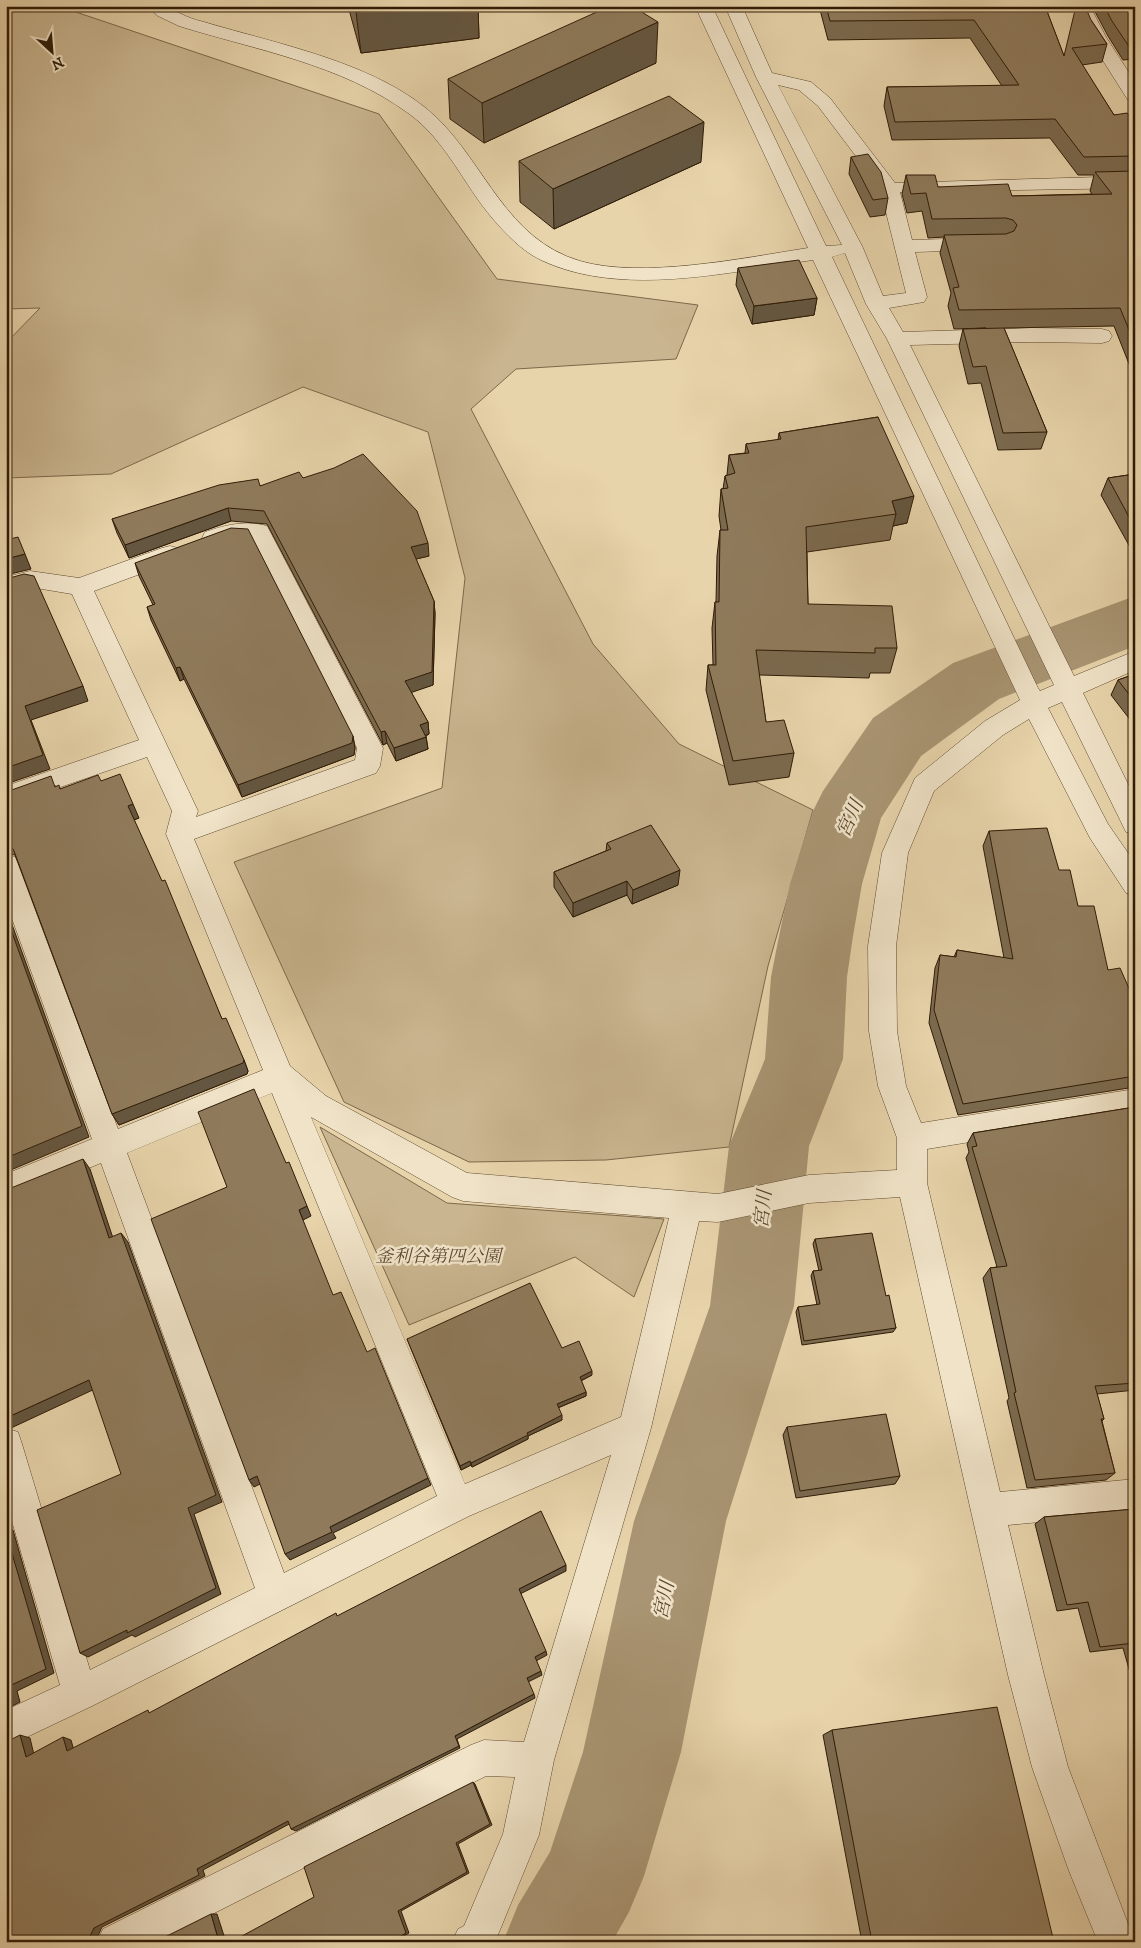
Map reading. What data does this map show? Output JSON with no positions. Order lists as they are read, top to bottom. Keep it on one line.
{"water":["宮川"],"parks":["釜利谷第四公園"],"north":"bottom right"}
